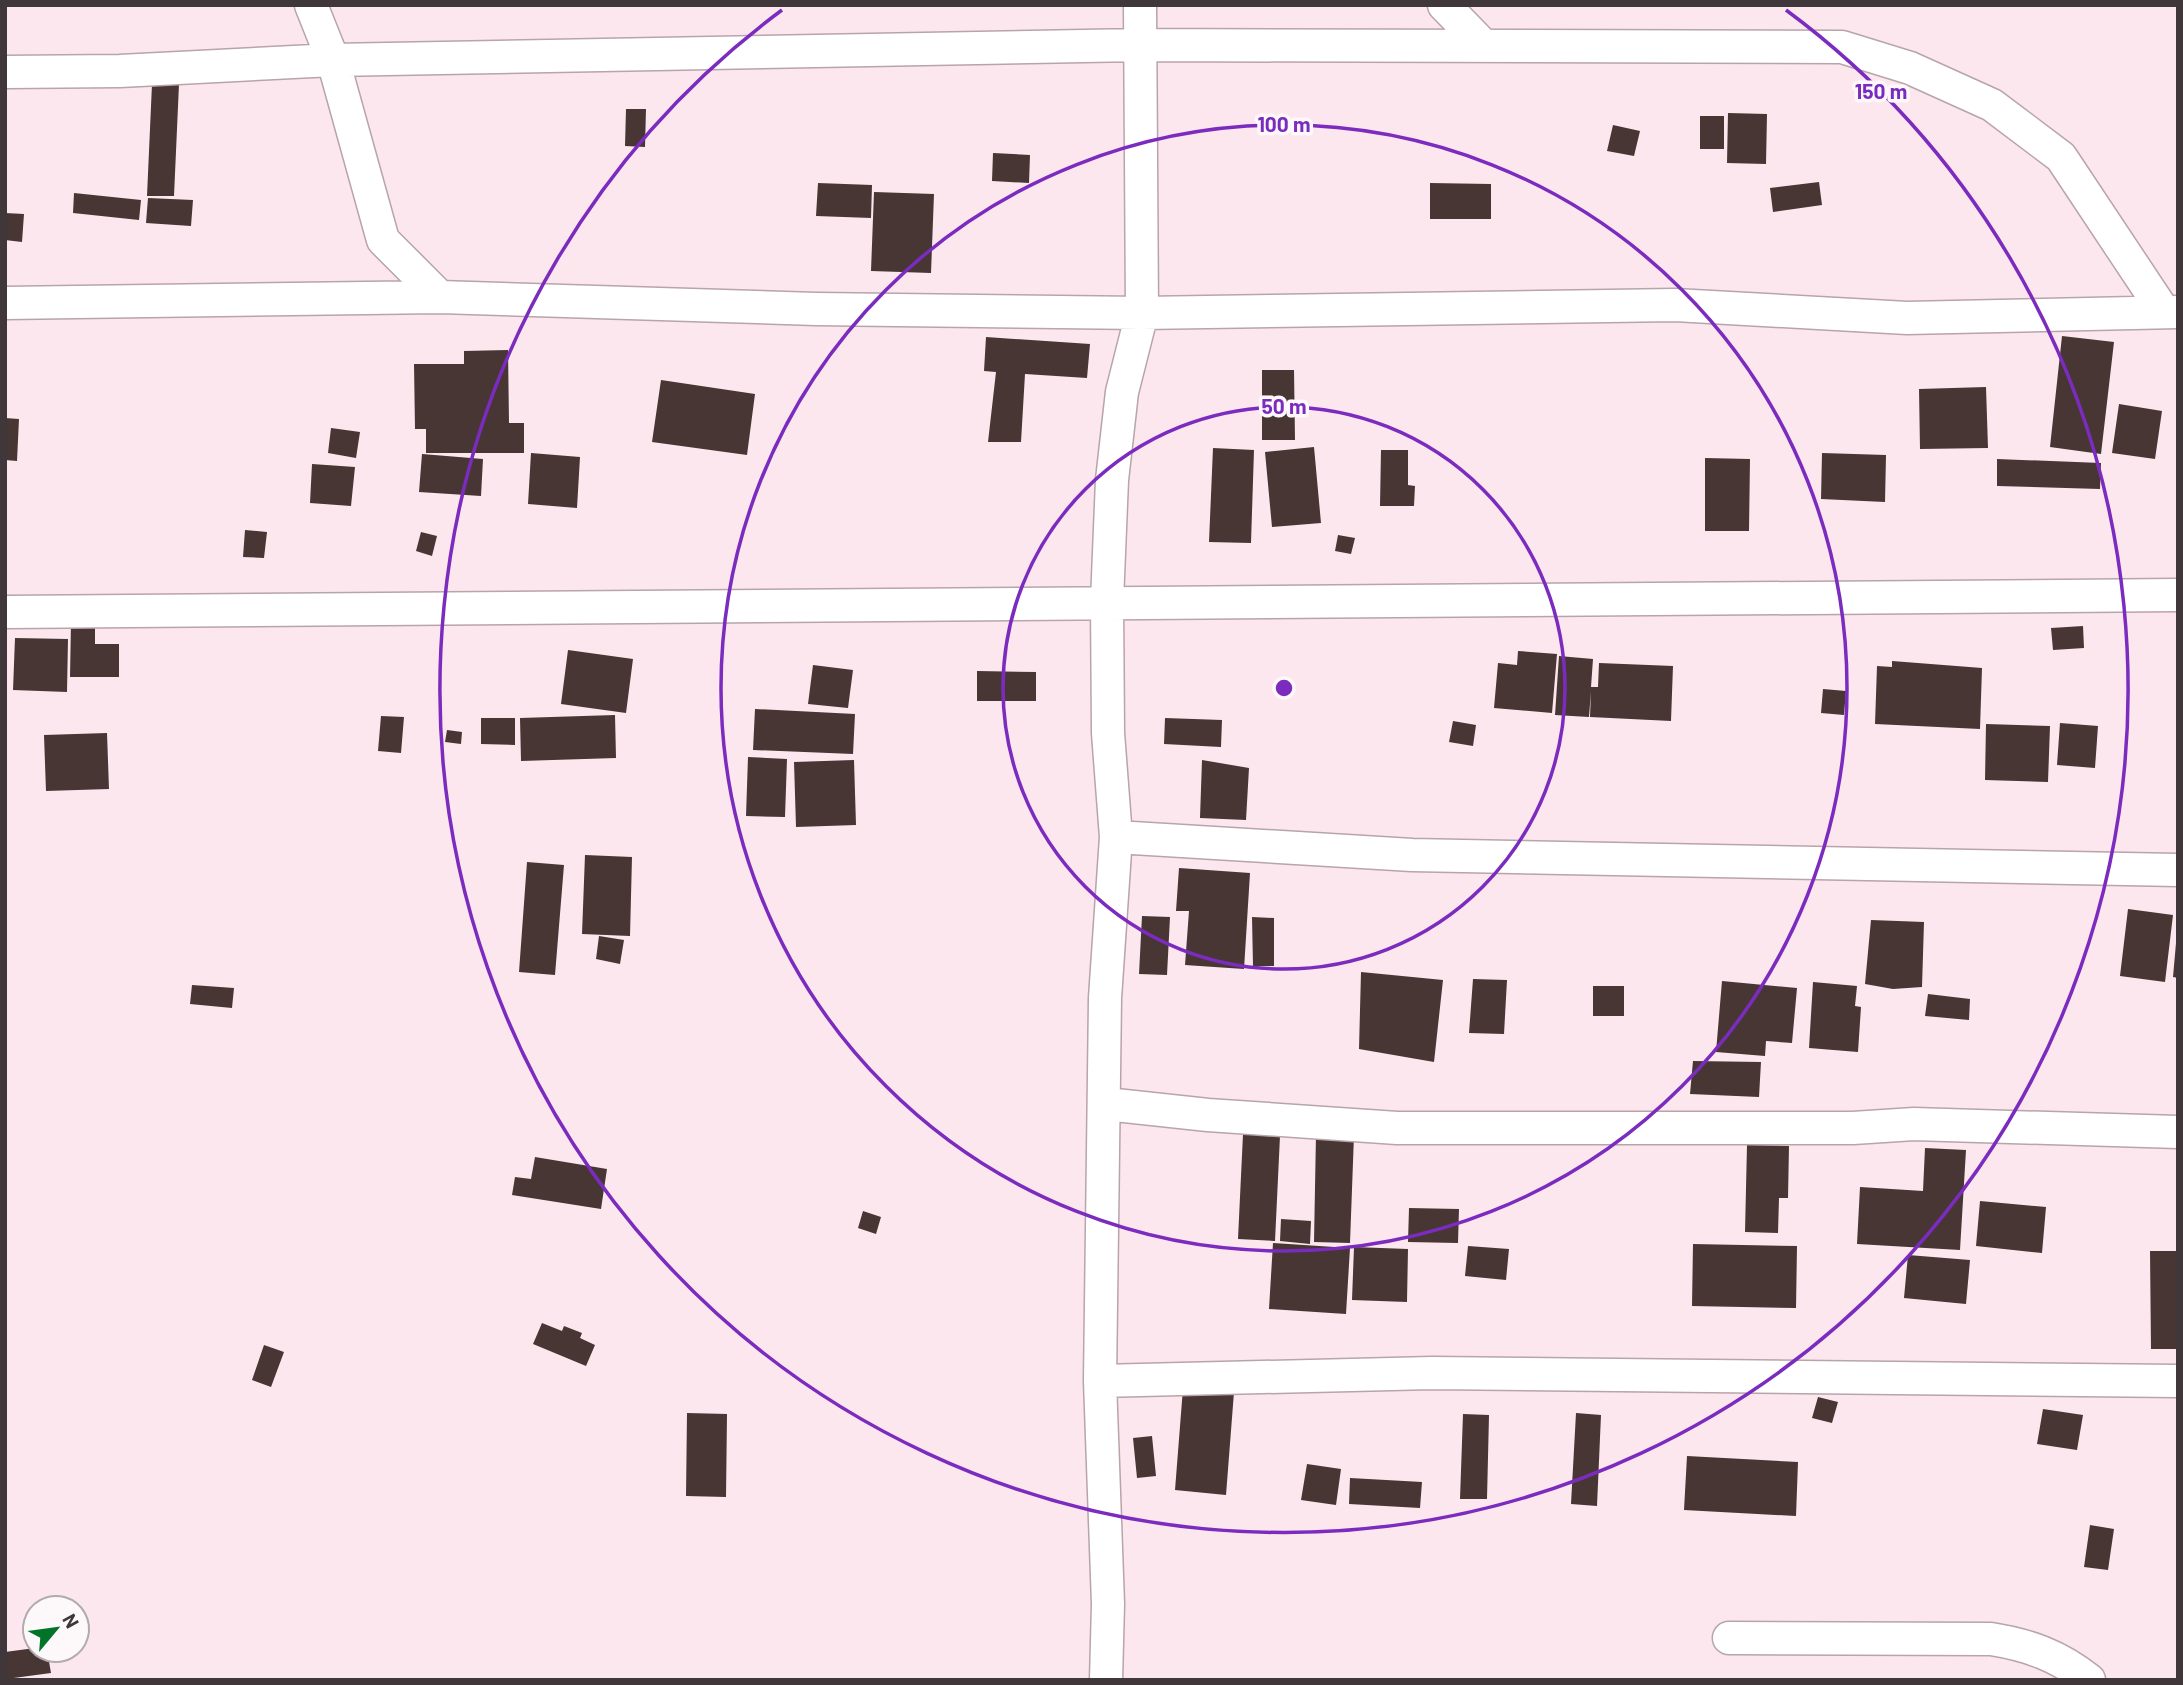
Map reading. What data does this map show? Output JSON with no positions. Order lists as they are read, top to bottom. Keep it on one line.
{"north":"top right","rings":["150 m","100 m","50 m"]}
